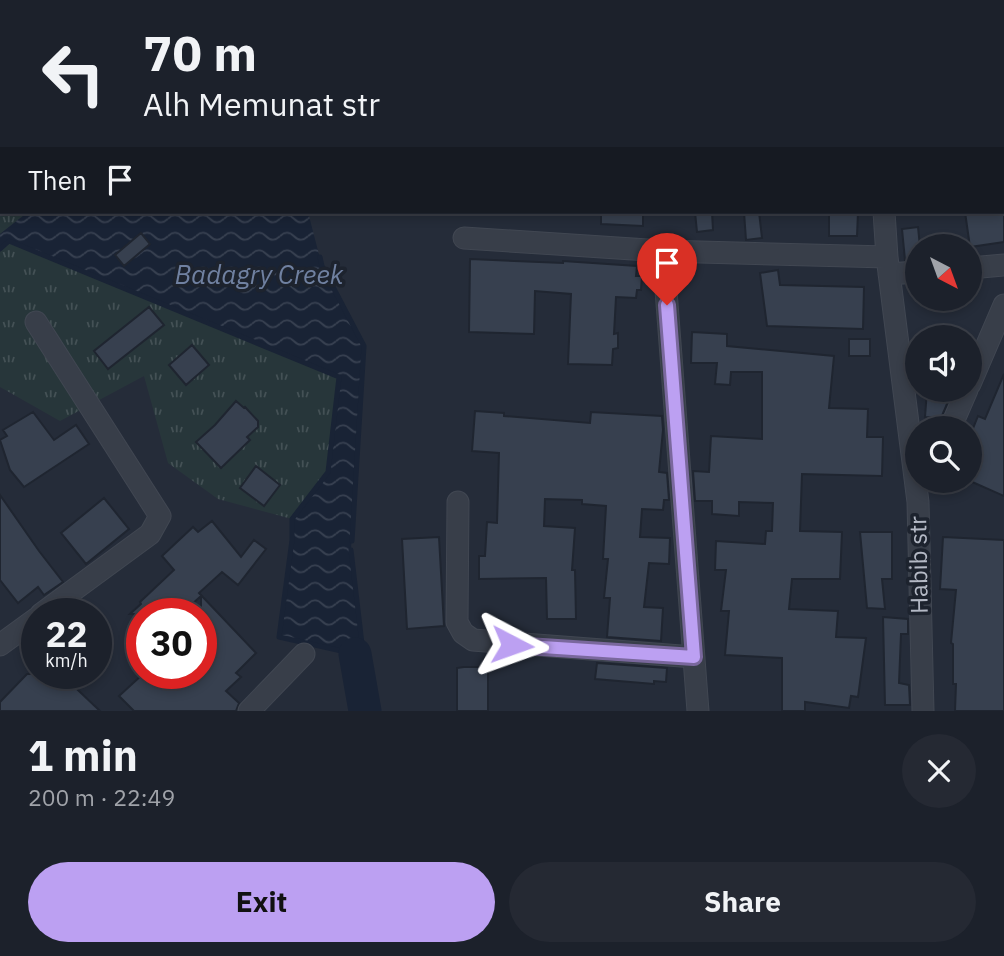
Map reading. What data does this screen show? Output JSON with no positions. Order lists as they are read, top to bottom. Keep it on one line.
{"streets":{"street":["Habib str"]},"water":["Badagry Creek"],"north":"bottom right","page":{"turn":["70 m","Alh Memunat str"],"then":"Then","speed":"22 km/h","limit":"30","heading":["1 min","200 m · 22:49"],"buttons":["Exit","Share"]}}
